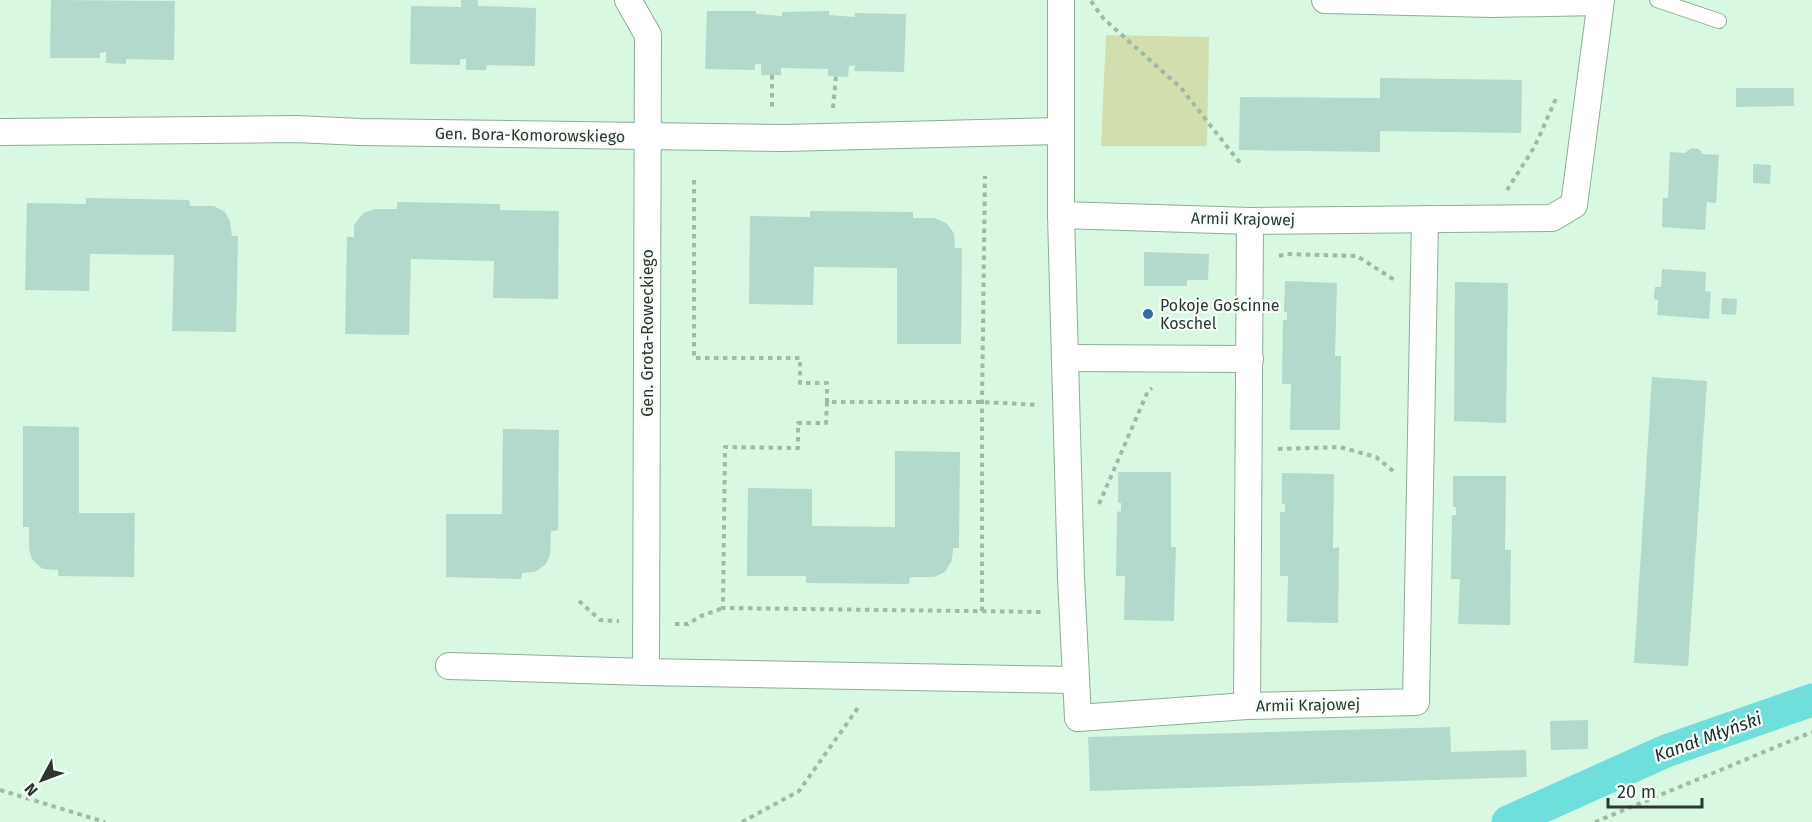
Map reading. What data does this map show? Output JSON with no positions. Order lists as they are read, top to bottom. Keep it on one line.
{"streets":{"street":["Gen. Bora-Komorowskiego","Armii Krajowej","Gen. Grota-Roweckiego"]},"crossings":[["Gen. Bora-Komorowskiego","Armii Krajowej"],["Gen. Bora-Komorowskiego","Gen. Grota-Roweckiego"]],"water":["Kanał Młyński"],"places":["Pokoje Gościnne Koschel"],"scale_bar":"20 m","north":"bottom left"}
